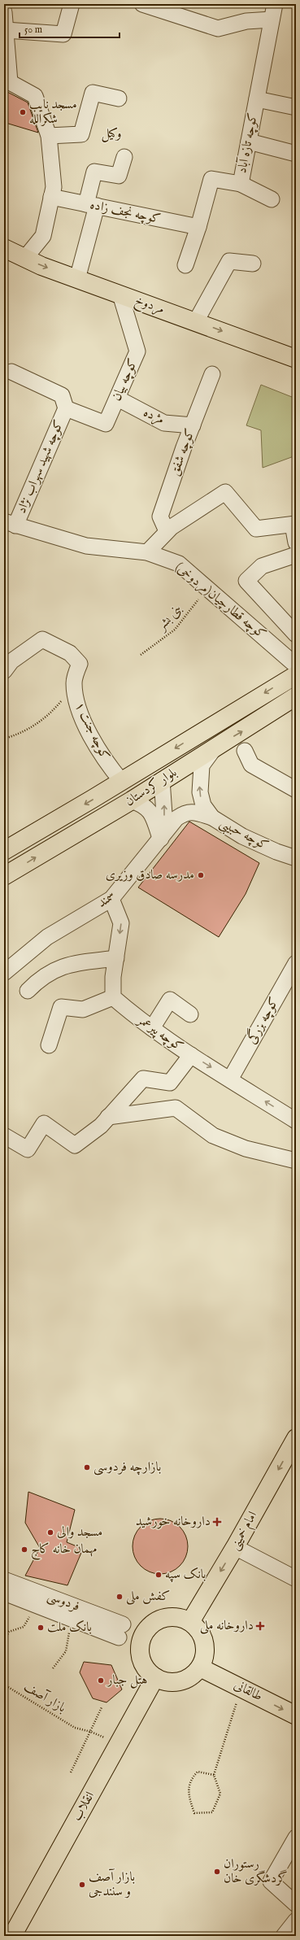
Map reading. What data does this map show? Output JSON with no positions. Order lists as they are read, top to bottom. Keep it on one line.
{"streets":{"main road":["مردوخ","بلوار کردستان","امام خمینی","طالقانی","انقلاب"],"street":["کوچه تازه آباد","کوچه نجف زاده","کوچه بیان","مژده","کوچه شفق","کوچه شهید سهراب نژاد","کوچه قطارچیان(مردوخی)","کوچه جنت ۱","کوچه حبیبی","سمند","کوچه بزرگی","کوچه پیرعمر","فردوسی"],"path":["بنی بشر","بازار آصف"]},"crossings":[["کوچه تازه آباد","کوچه نجف زاده"],["مردوخ","کوچه بیان"],["کوچه بیان","مژده"],["کوچه بیان","کوچه شهید سهراب نژاد"],["مژده","کوچه شفق"],["کوچه شهید سهراب نژاد","کوچه قطارچیان(مردوخی)"],["کوچه قطارچیان(مردوخی)","بنی بشر"],["کوچه جنت ۱","بلوار کردستان"],["بلوار کردستان","کوچه حبیبی"],["کوچه حبیبی","سمند"],["کوچه بزرگی","کوچه پیرعمر"],["امام خمینی","طالقانی"],["امام خمینی","انقلاب"],["طالقانی","انقلاب"]],"one_way":["مردوخ","امام خمینی","طالقانی"],"districts":["وکیل"],"places":{"other":["مسجد نایب شکرالله","مدرسه صادق وزیری","بازارچه فردوسی","مسجد والی","مهمان خانه کاج","بانک سپه","کفش ملی","بانک ملت","هتل جبار","رستوران گردشگری خان","بازار آصف و سنندجی"],"health":["داروخانه خورشید","داروخانه ملی"]},"scale_bar":"50 m"}
